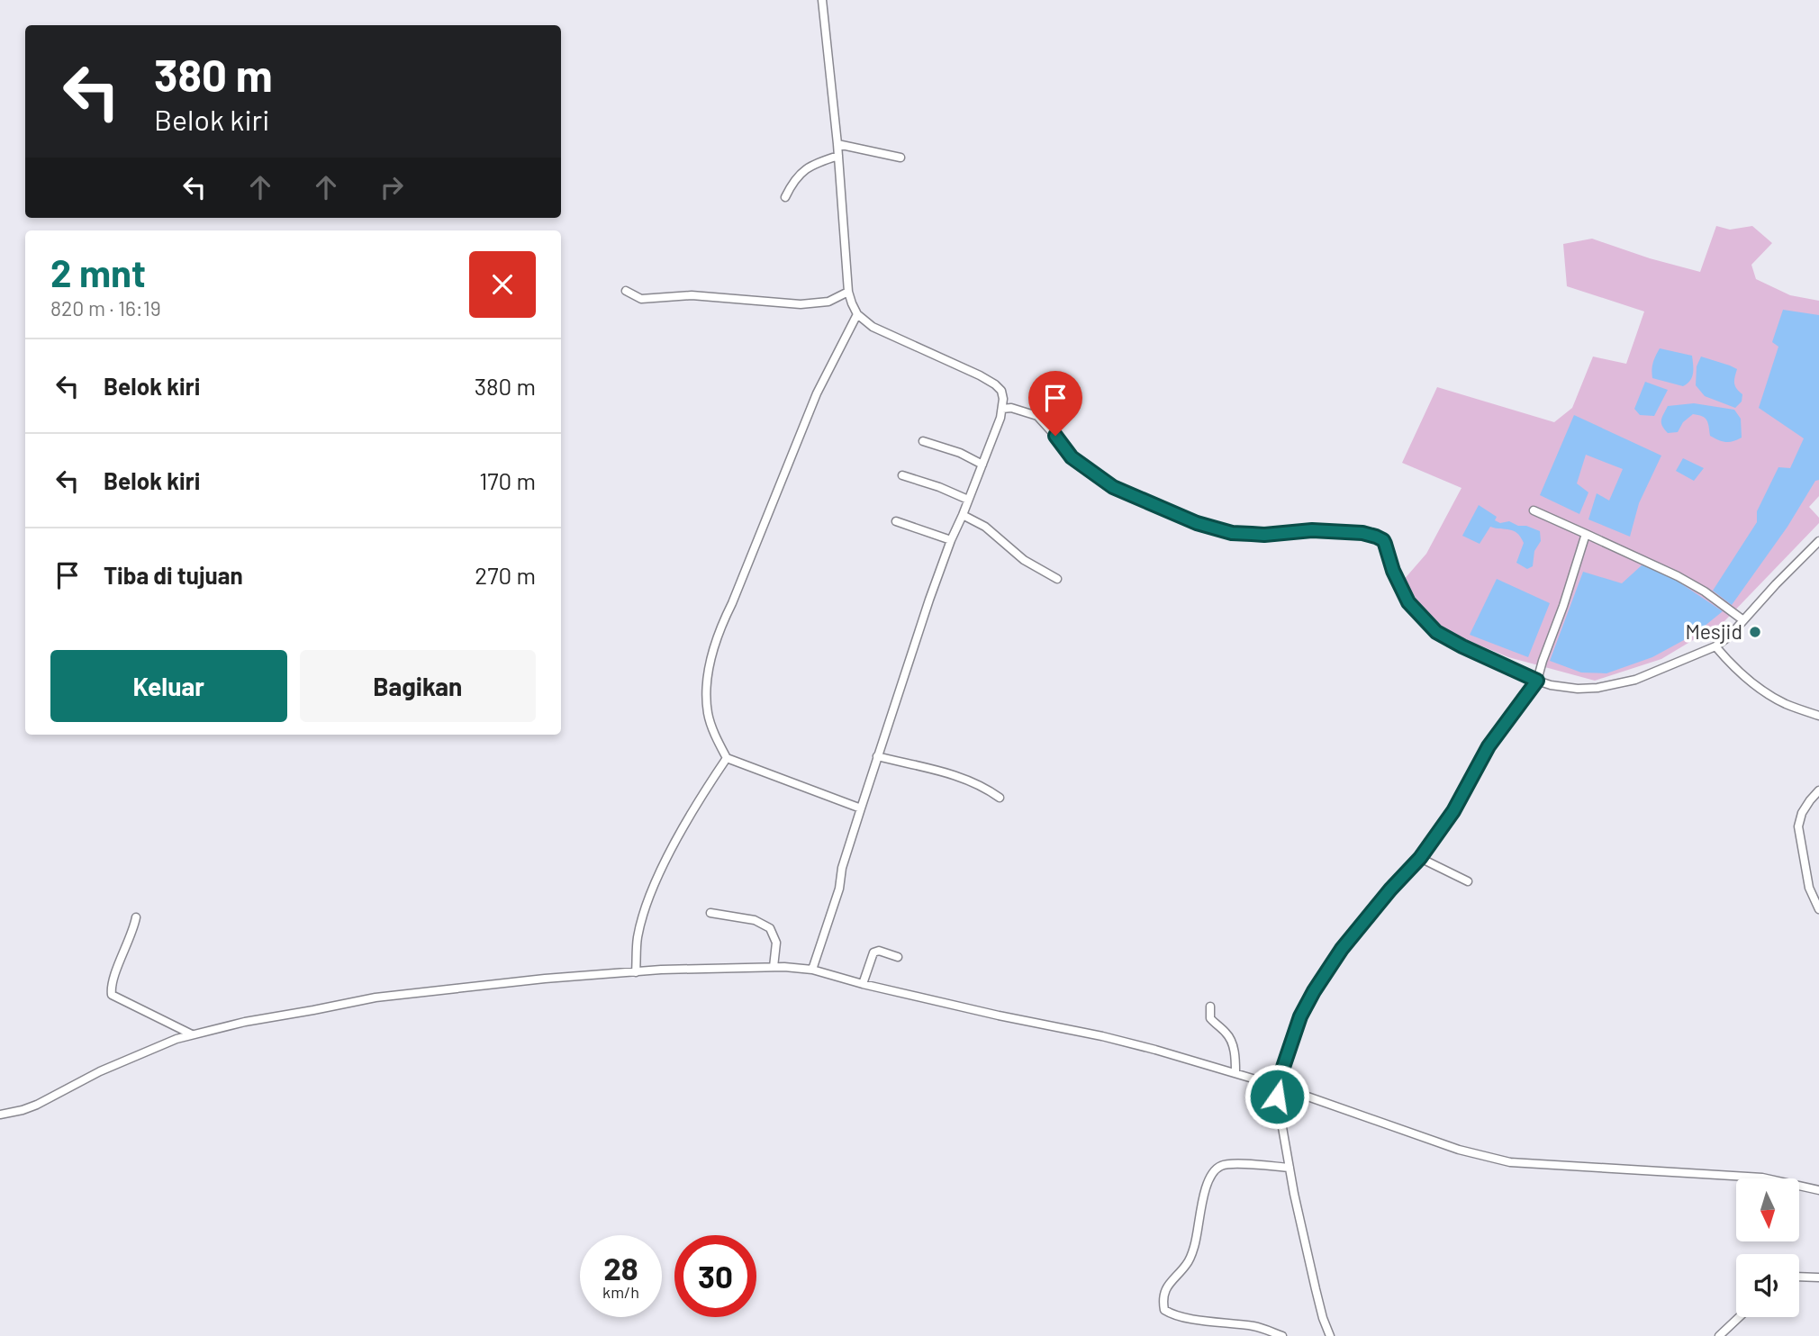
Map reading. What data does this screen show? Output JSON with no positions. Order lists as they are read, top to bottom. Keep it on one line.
{"places":["Mesjid"],"north":"bottom","page":{"turn":["380 m","Belok kiri"],"heading":["2 mnt","820 m · 16:19"],"list":[{"name":"Belok kiri","value":"380 m"},{"name":"Belok kiri","value":"170 m"},{"name":"Tiba di tujuan","value":"270 m"}],"buttons":["Keluar","Bagikan"],"speed":"28 km/h","limit":"30"}}
